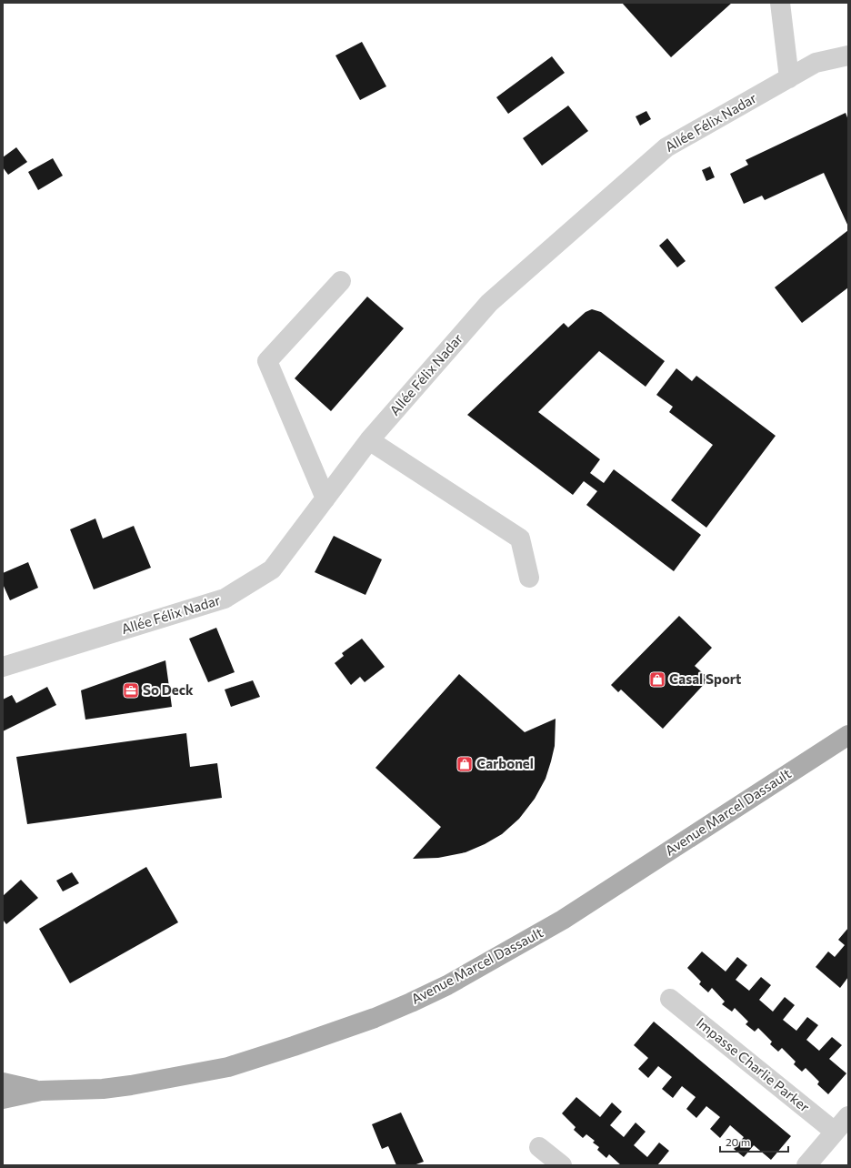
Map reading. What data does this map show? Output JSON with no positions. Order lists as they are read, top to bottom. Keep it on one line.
{"streets":{"main road":["Avenue Marcel Dassault"],"street":["Allée Félix Nadar","Impasse Charlie Parker"]},"places":{"shop":["Casal Sport","Carbonel"],"office":["So Deck"]},"scale_bar":"20 m"}
